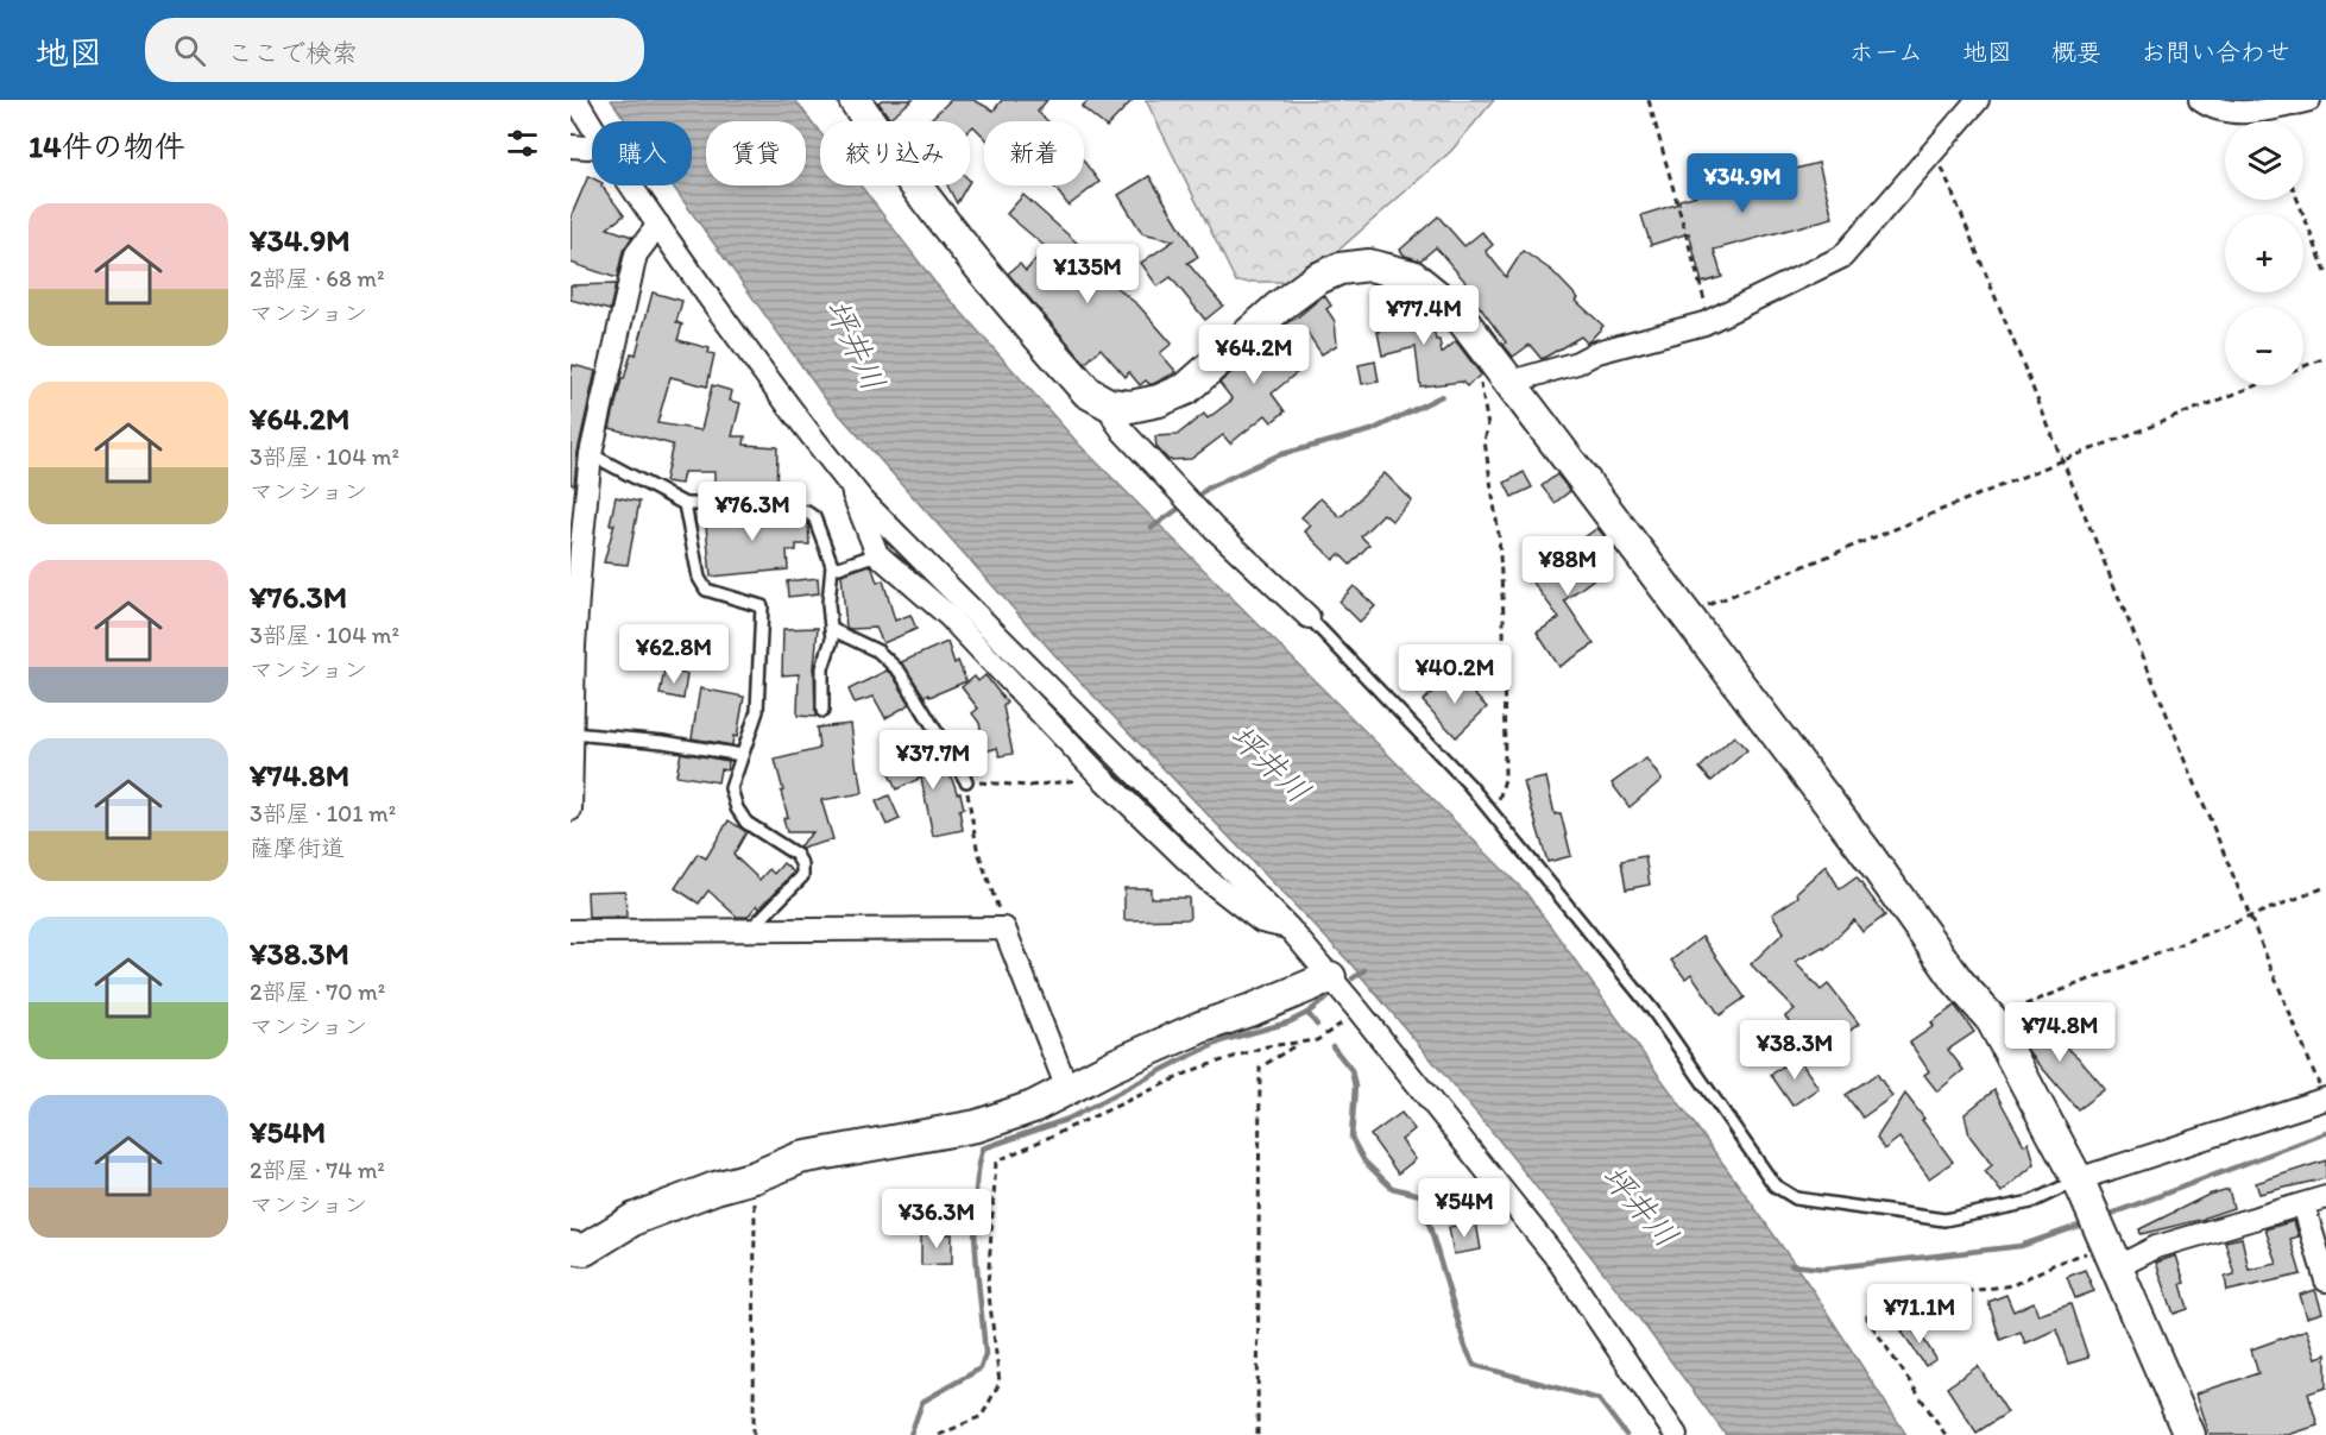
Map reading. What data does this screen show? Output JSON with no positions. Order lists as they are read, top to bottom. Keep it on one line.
{"water":["坪井川"],"page":{"header":"地図","search":"ここで検索","nav":["ホーム","地図","概要","お問い合わせ"],"heading":"14件の物件","map_buttons":["+","−"],"chip":["購入","賃貸","絞り込み","新着"],"price":["¥34.9M","¥135M","¥77.4M","¥64.2M","¥76.3M","¥88M","¥62.8M","¥40.2M","¥37.7M","¥74.8M","¥38.3M","¥54M","¥36.3M","¥71.1M"],"list":[{"name":"¥34.9M","note":"2部屋 · 68 m² · マンション"},{"name":"¥64.2M","note":"3部屋 · 104 m² · マンション"},{"name":"¥76.3M","note":"3部屋 · 104 m² · マンション"},{"name":"¥74.8M","note":"3部屋 · 101 m² · 薩摩街道"},{"name":"¥38.3M","note":"2部屋 · 70 m² · マンション"},{"name":"¥54M","note":"2部屋 · 74 m² · マンション"}]}}
